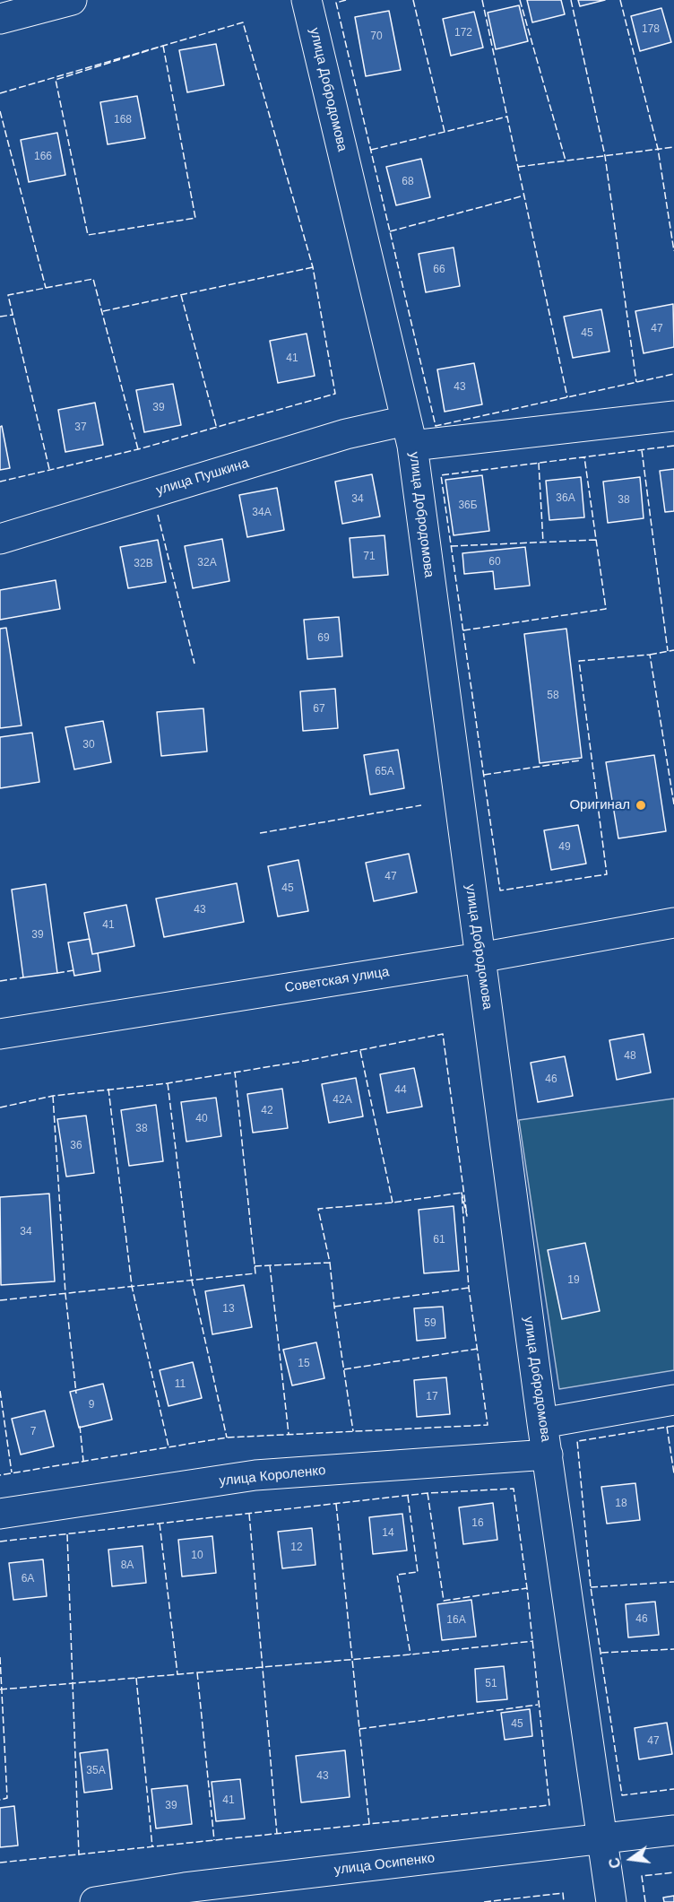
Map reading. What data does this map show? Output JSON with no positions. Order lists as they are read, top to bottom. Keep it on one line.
{"streets":{"street":["улица Добродомова","улица Пушкина","Советская улица","улица Короленко","улица Осипенко"]},"crossings":[["улица Добродомова","улица Пушкина"],["улица Добродомова","Советская улица"],["улица Добродомова","улица Короленко"],["улица Добродомова","улица Осипенко"]],"places":["Оригинал"],"house_numbers":["178","172","70","168","166","68","66","47","45","41","43","39","37","36А","34","38","36Б","34А","71","60","32А","32В","69","58","67","30","65А","49","47","45","43","41","39","48","46","44","42А","42","40","38","36","34","61","19","13","59","15","11","17","9","7","18","16","14","12","10","8А","6А","46","16А","51","45","47","35А","43","41","39"],"north":"left"}
